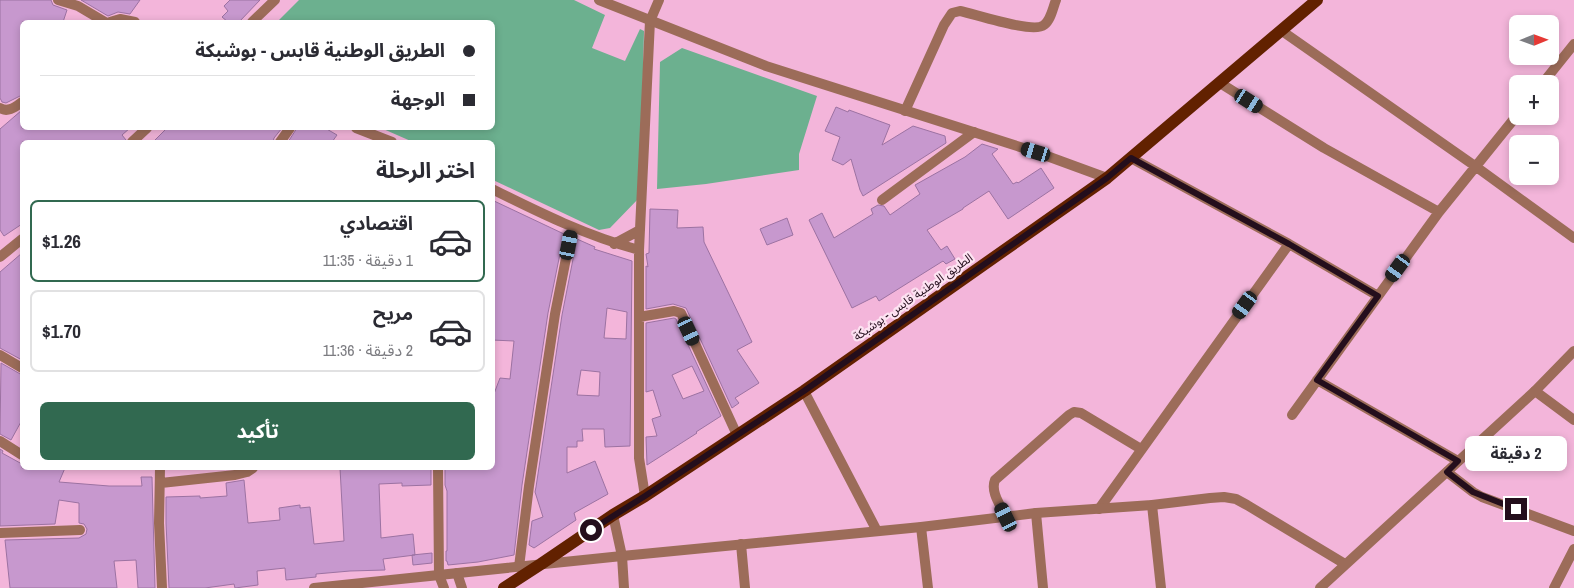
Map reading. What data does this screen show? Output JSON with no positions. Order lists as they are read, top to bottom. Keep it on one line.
{"streets":{"main road":["الطريق الوطنية قابس - بوشبكة"]},"north":"right","page":{"map_buttons":["+","−"],"banner":["الطريق الوطنية قابس - بوشبكة","الوجهة"],"heading":"اختر الرحلة","list":[{"name":"اقتصادي","note":"1 دقيقة · 11:35","value":"$1.26"},{"name":"مريح","note":"2 دقيقة · 11:36","value":"$1.70"}],"buttons":"تأكيد","bubble":"2 دقيقة"}}
